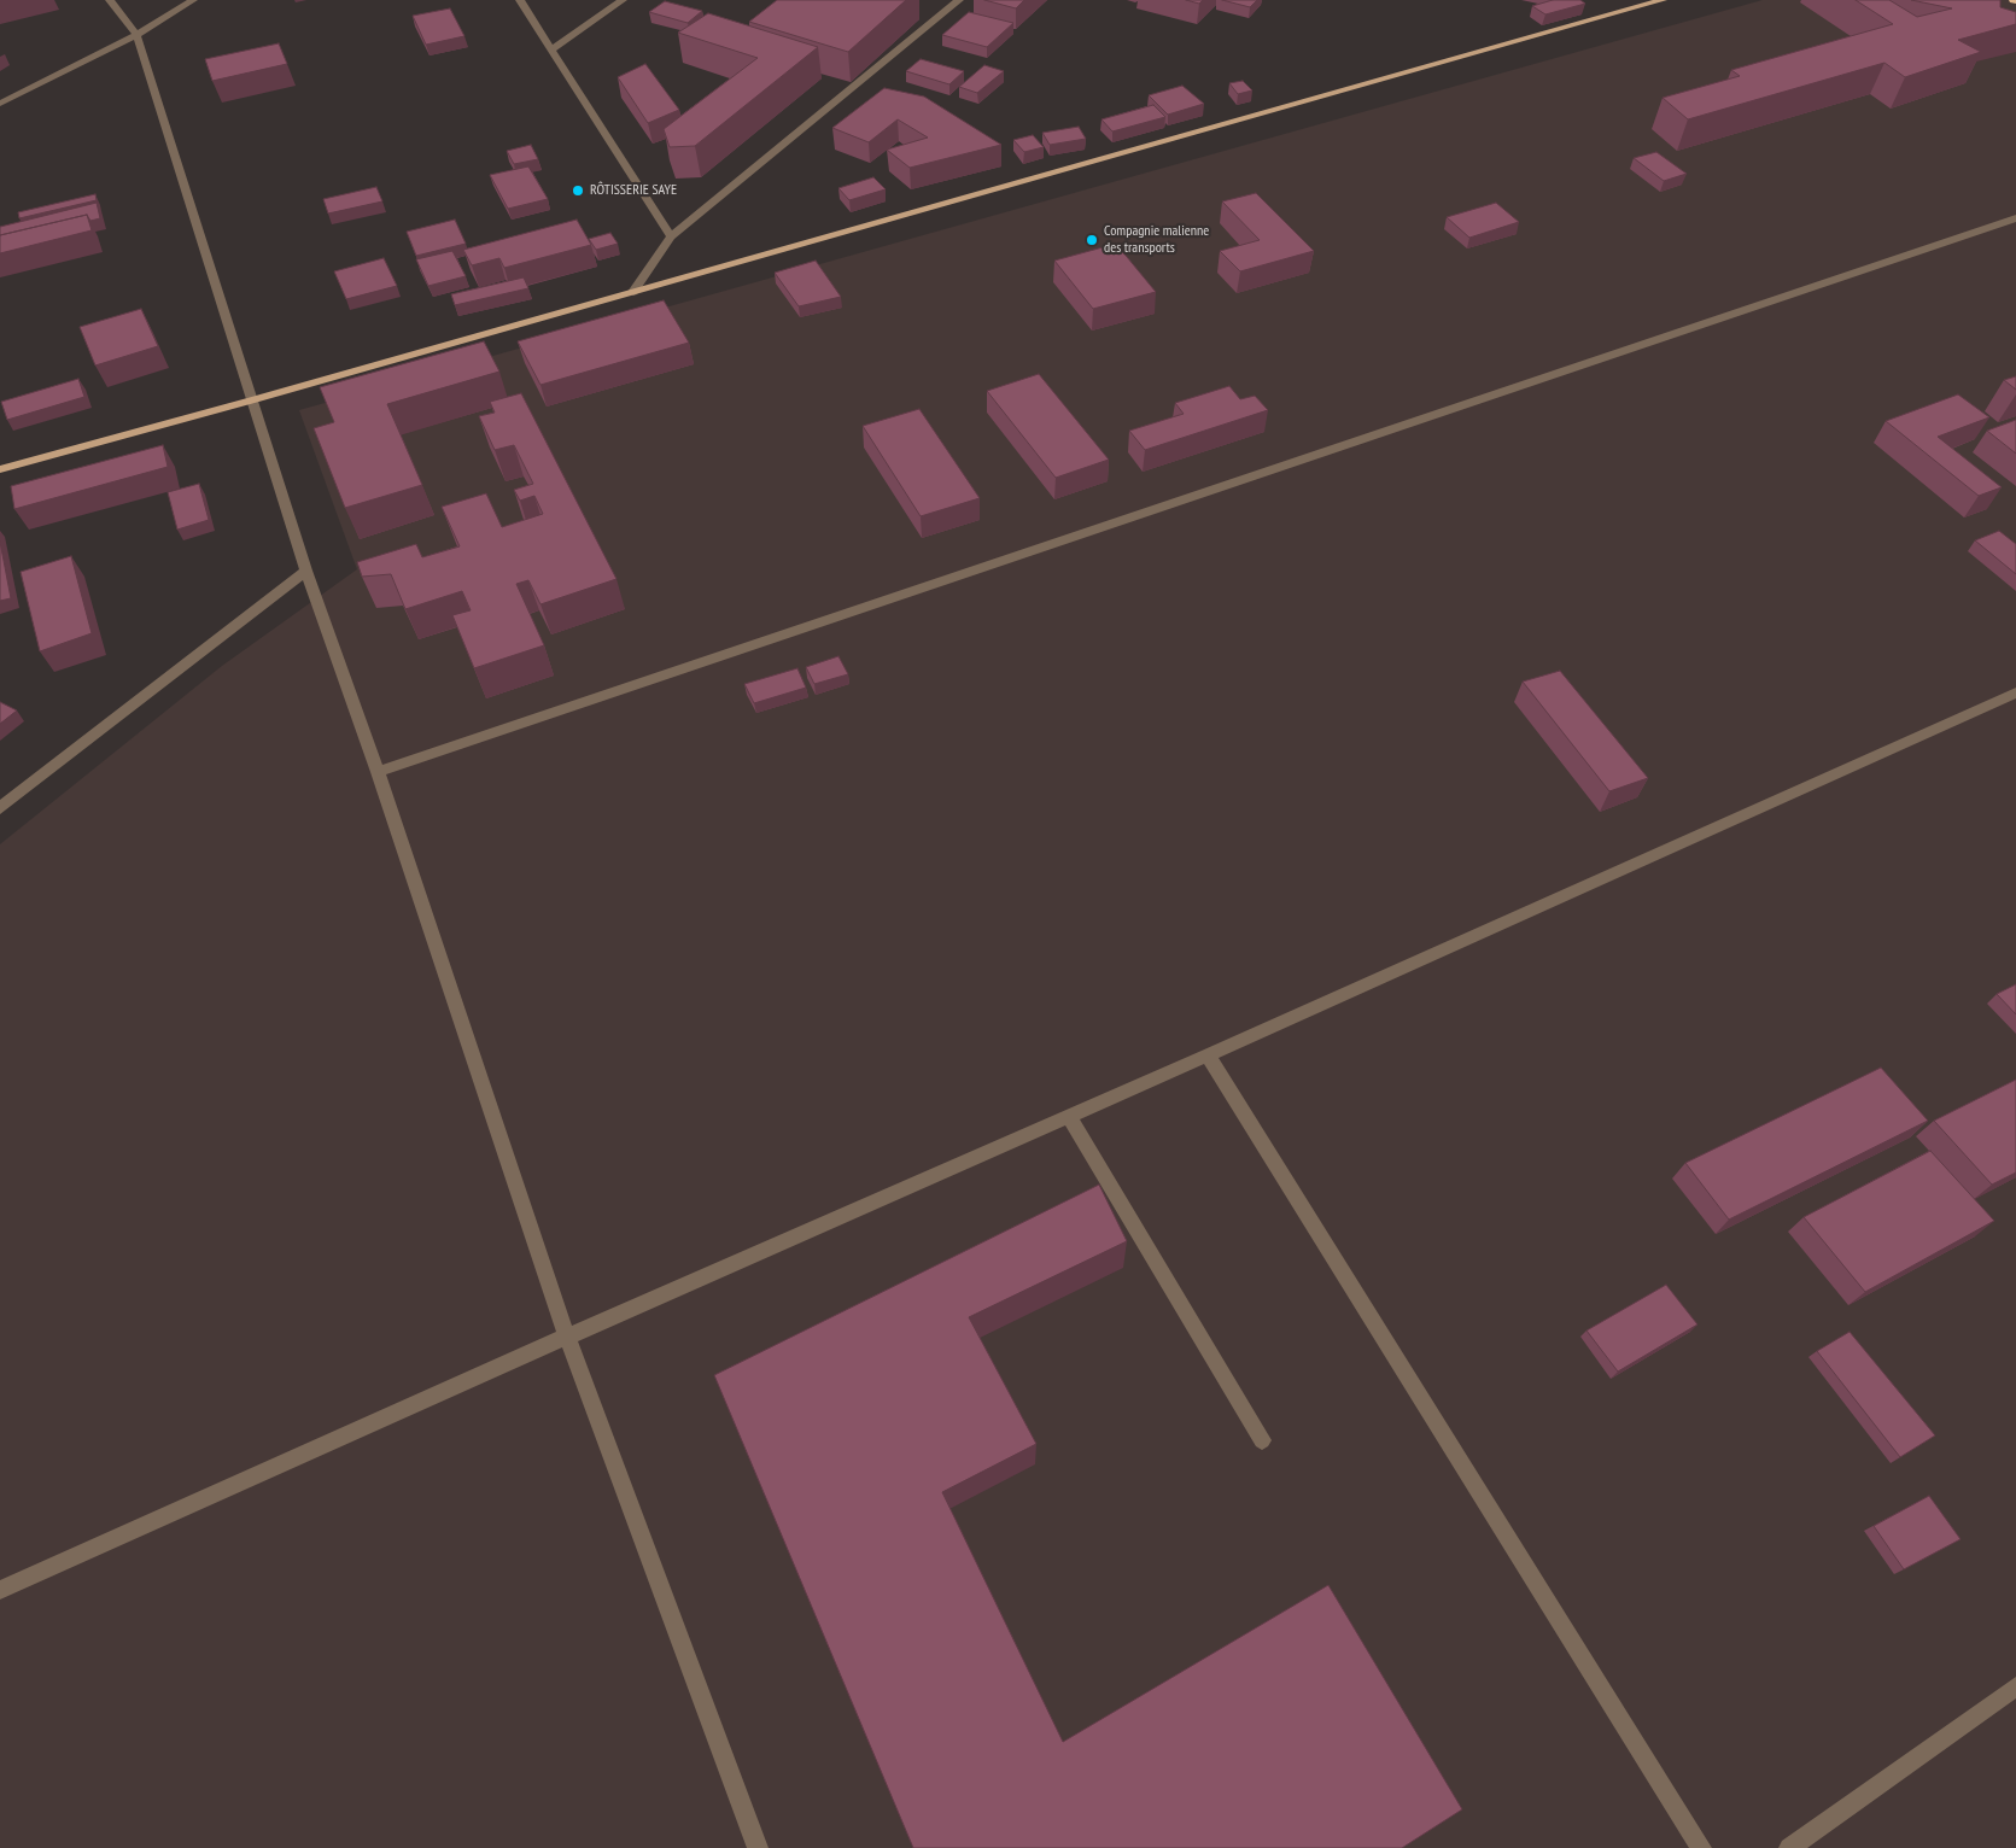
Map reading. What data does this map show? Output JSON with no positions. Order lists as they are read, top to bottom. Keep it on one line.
{"places":["RÔTISSERIE SAYE","Compagnie malienne des transports"]}
